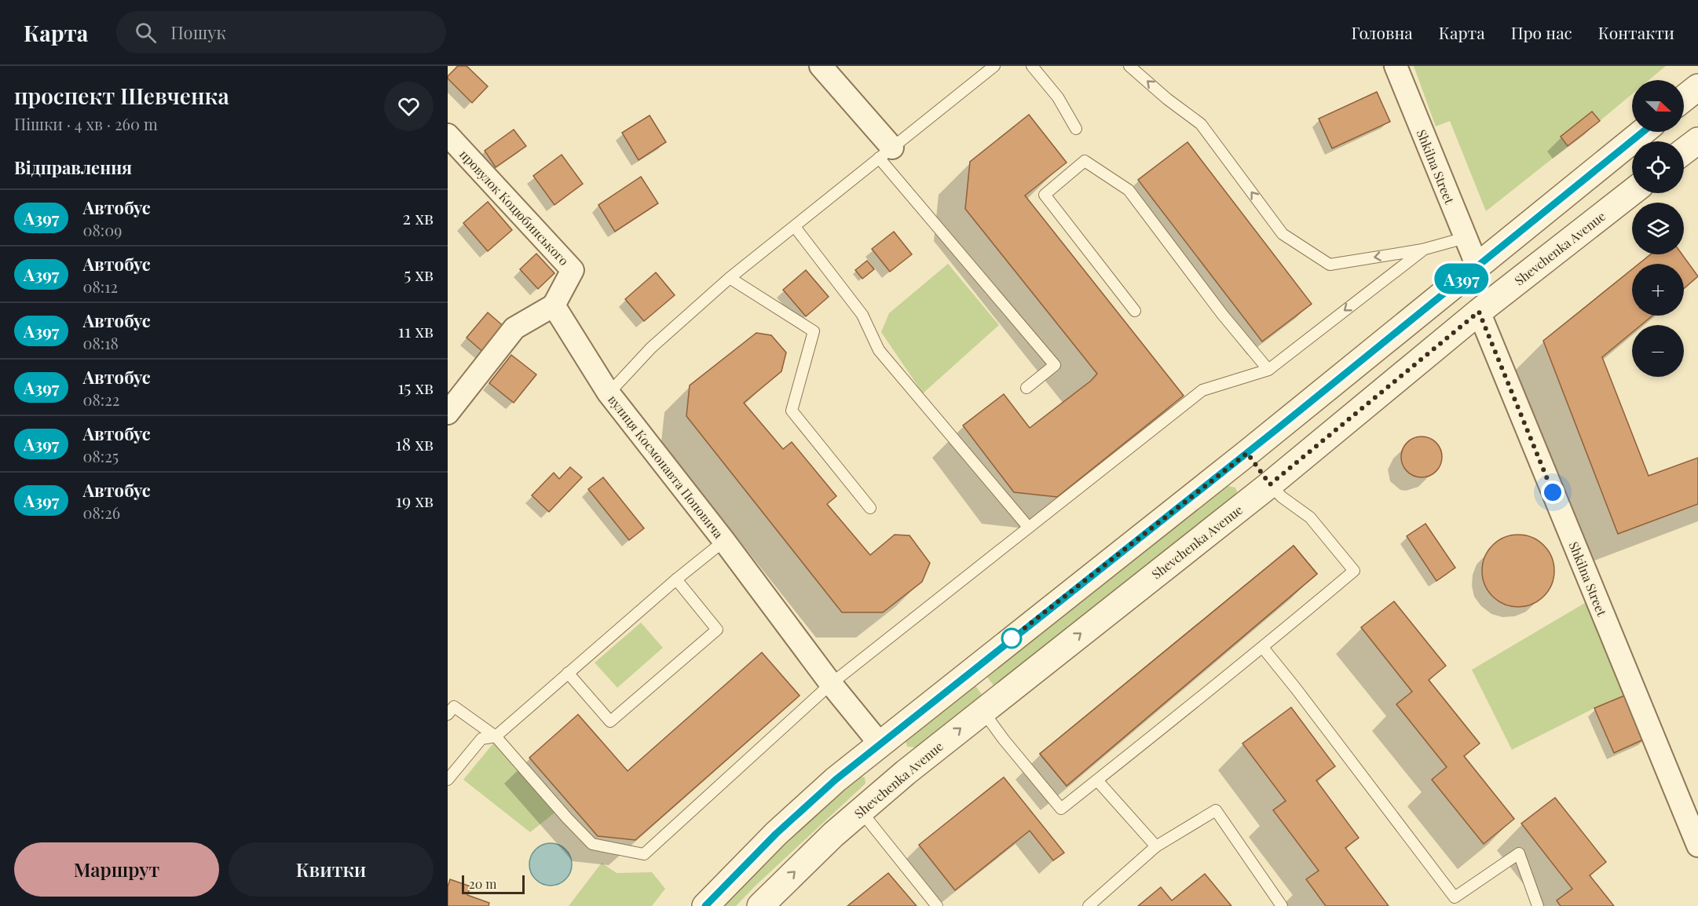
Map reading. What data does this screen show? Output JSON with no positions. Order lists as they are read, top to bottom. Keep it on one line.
{"streets":{"street":["Shkilna Street","провулок Коцюбинського","Shevchenka Avenue","вулиця Космонавта Поповича"]},"crossings":[["Shkilna Street","Shevchenka Avenue"],["провулок Коцюбинського","вулиця Космонавта Поповича"]],"lines":["bus line А397"],"scale_bar":"20 m","north":"right","page":{"header":"Карта","search":"Пошук","nav":["Головна","Карта","Про нас","Контакти"],"heading":[["проспект Шевченка","Пішки · 4 хв · 260 m"],"Відправлення"],"on_map":"А397","map_buttons":["+","−"],"list":[{"mark":"А397","name":"Автобус","note":"08:09","value":"2 хв"},{"mark":"А397","name":"Автобус","note":"08:12","value":"5 хв"},{"mark":"А397","name":"Автобус","note":"08:18","value":"11 хв"},{"mark":"А397","name":"Автобус","note":"08:22","value":"15 хв"},{"mark":"А397","name":"Автобус","note":"08:25","value":"18 хв"},{"mark":"А397","name":"Автобус","note":"08:26","value":"19 хв"}],"buttons":["Маршрут","Квитки"],"scale":"20 m"}}
